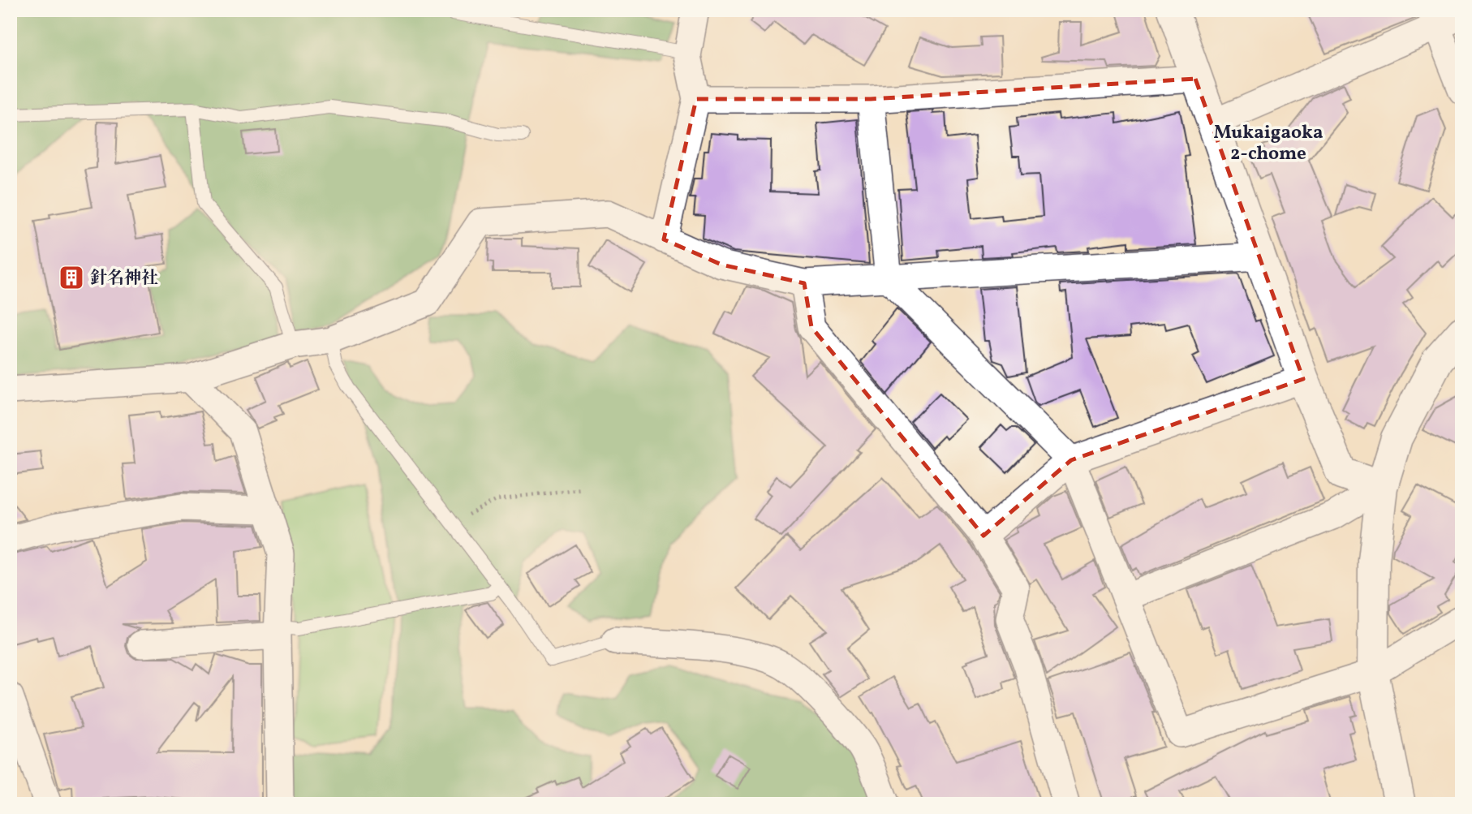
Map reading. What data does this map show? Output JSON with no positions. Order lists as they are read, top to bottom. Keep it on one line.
{"districts":["Mukaigaoka 2-chome"],"places":{"building":["針名神社"]}}
